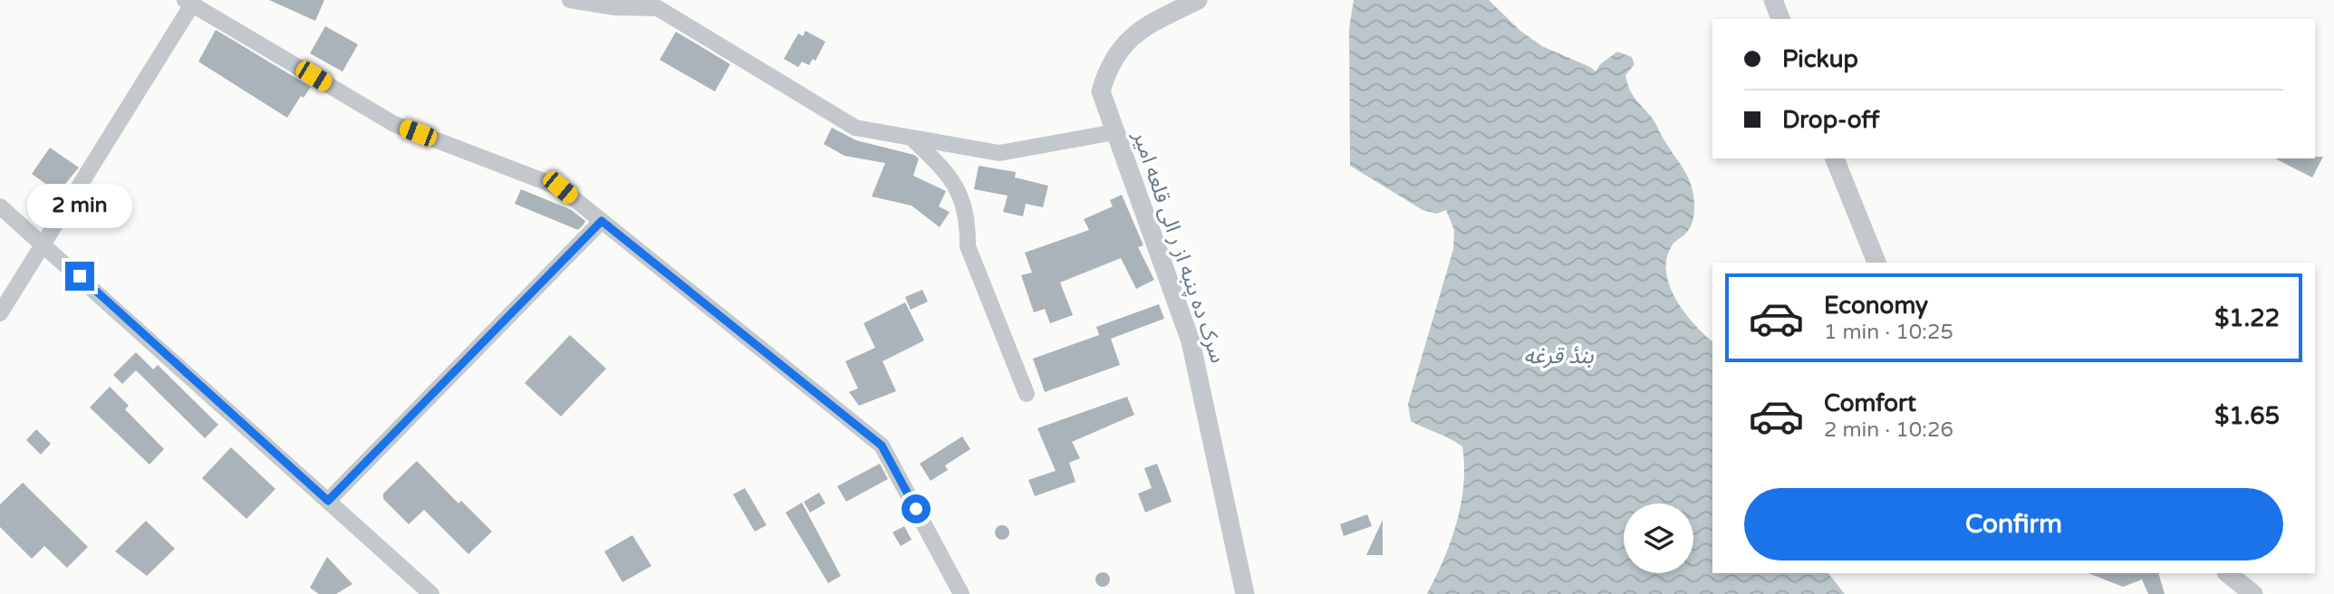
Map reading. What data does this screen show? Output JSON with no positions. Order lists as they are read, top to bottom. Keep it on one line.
{"streets":{"street":["سرک ده پنبه از ر الی قلعه امیر"]},"water":["بندٔ قرغه"],"page":{"banner":["Pickup","Drop-off"],"bubble":"2 min","list":[{"name":"Economy","note":"1 min · 10:25","value":"$1.22"},{"name":"Comfort","note":"2 min · 10:26","value":"$1.65"}],"buttons":"Confirm"}}
